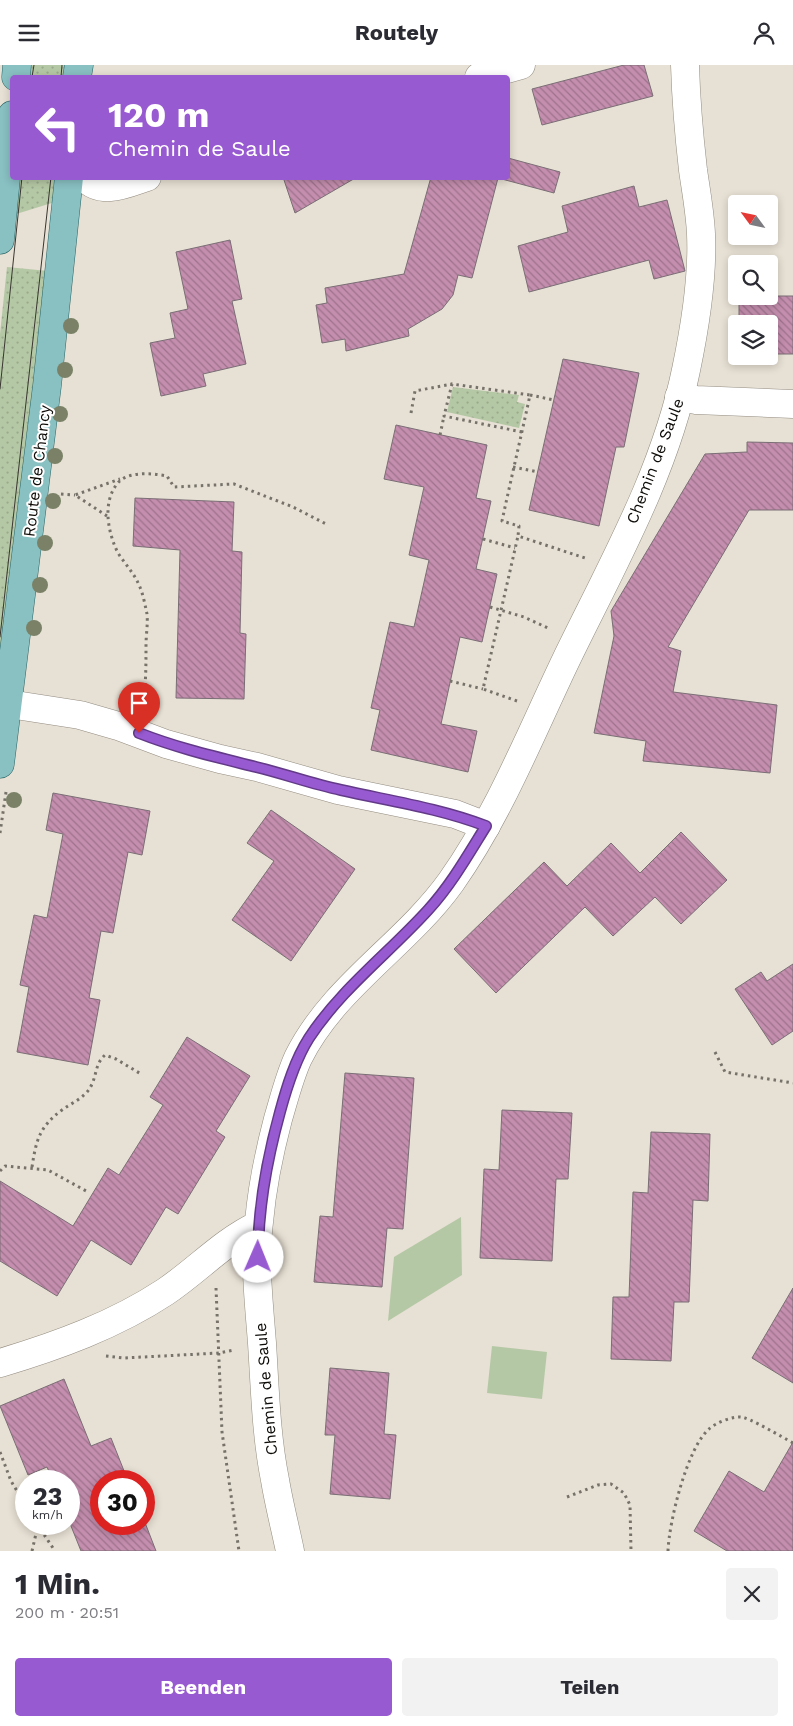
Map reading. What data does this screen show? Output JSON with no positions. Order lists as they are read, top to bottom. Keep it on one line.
{"streets":{"main road":["Route de Chancy"],"street":["Chemin de Saule"]},"north":"top left","page":{"header":"Routely","turn":["120 m","Chemin de Saule"],"speed":"23 km/h","limit":"30","heading":["1 Min.","200 m · 20:51"],"buttons":["Beenden","Teilen"]}}
